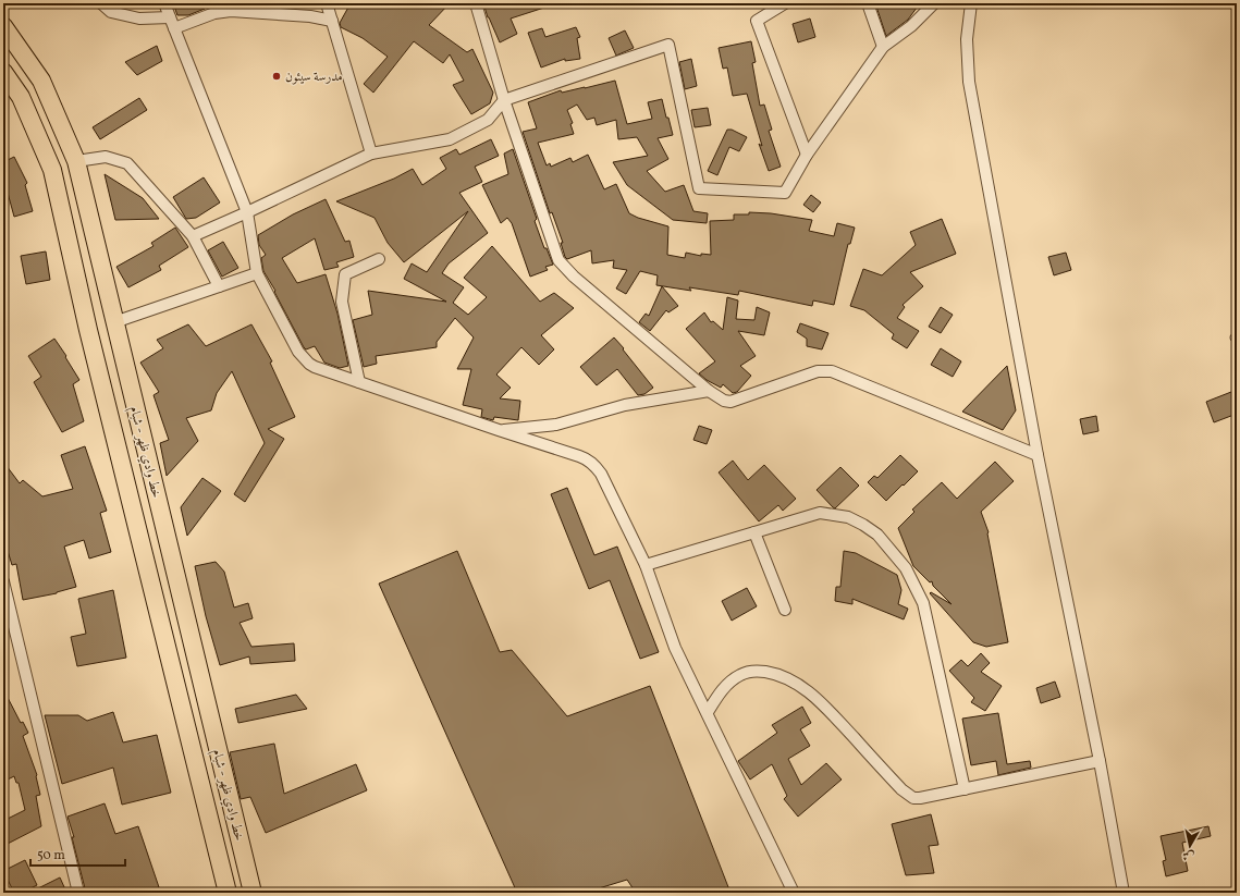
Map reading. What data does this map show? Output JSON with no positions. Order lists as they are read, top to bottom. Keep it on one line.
{"streets":{"main road":["خط وادي ظهر - شبام"]},"places":["مدرسة سيئون"],"scale_bar":"50 m","north":"bottom"}
